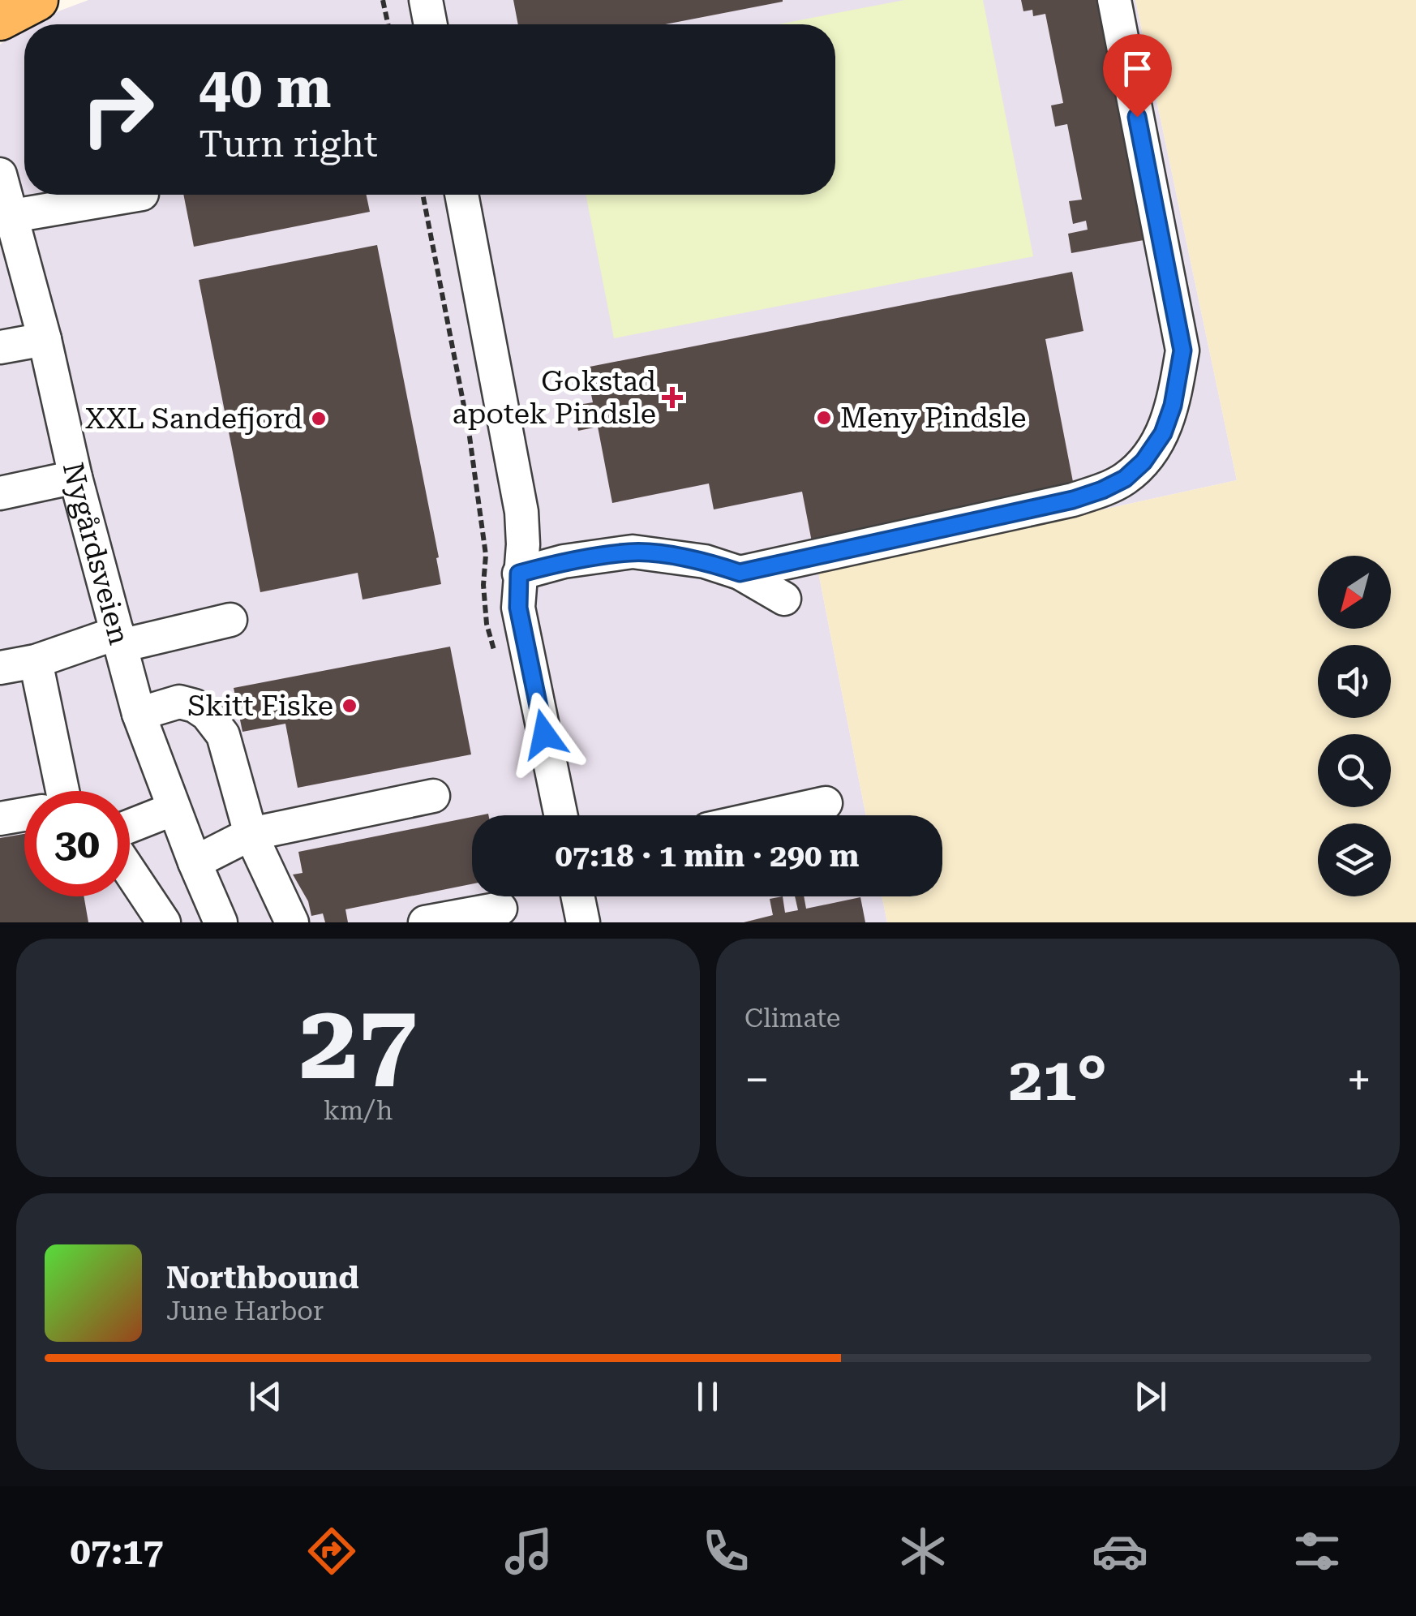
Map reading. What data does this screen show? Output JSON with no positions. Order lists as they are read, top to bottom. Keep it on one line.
{"streets":{"street":["Nygårdsveien"]},"places":{"health":["Gokstad apotek Pindsle"],"other":["Meny Pindsle","XXL Sandefjord","Skitt Fiske"]},"north":"bottom left","page":{"turn":["40 m","Turn right"],"limit":"30","trip":"07:18 · 1 min · 290 m","tile":[["27","km/h"],"Climate"],"heat":["−","21°","+"],"song":["Northbound","June Harbor"],"tabs":"07:17"}}
